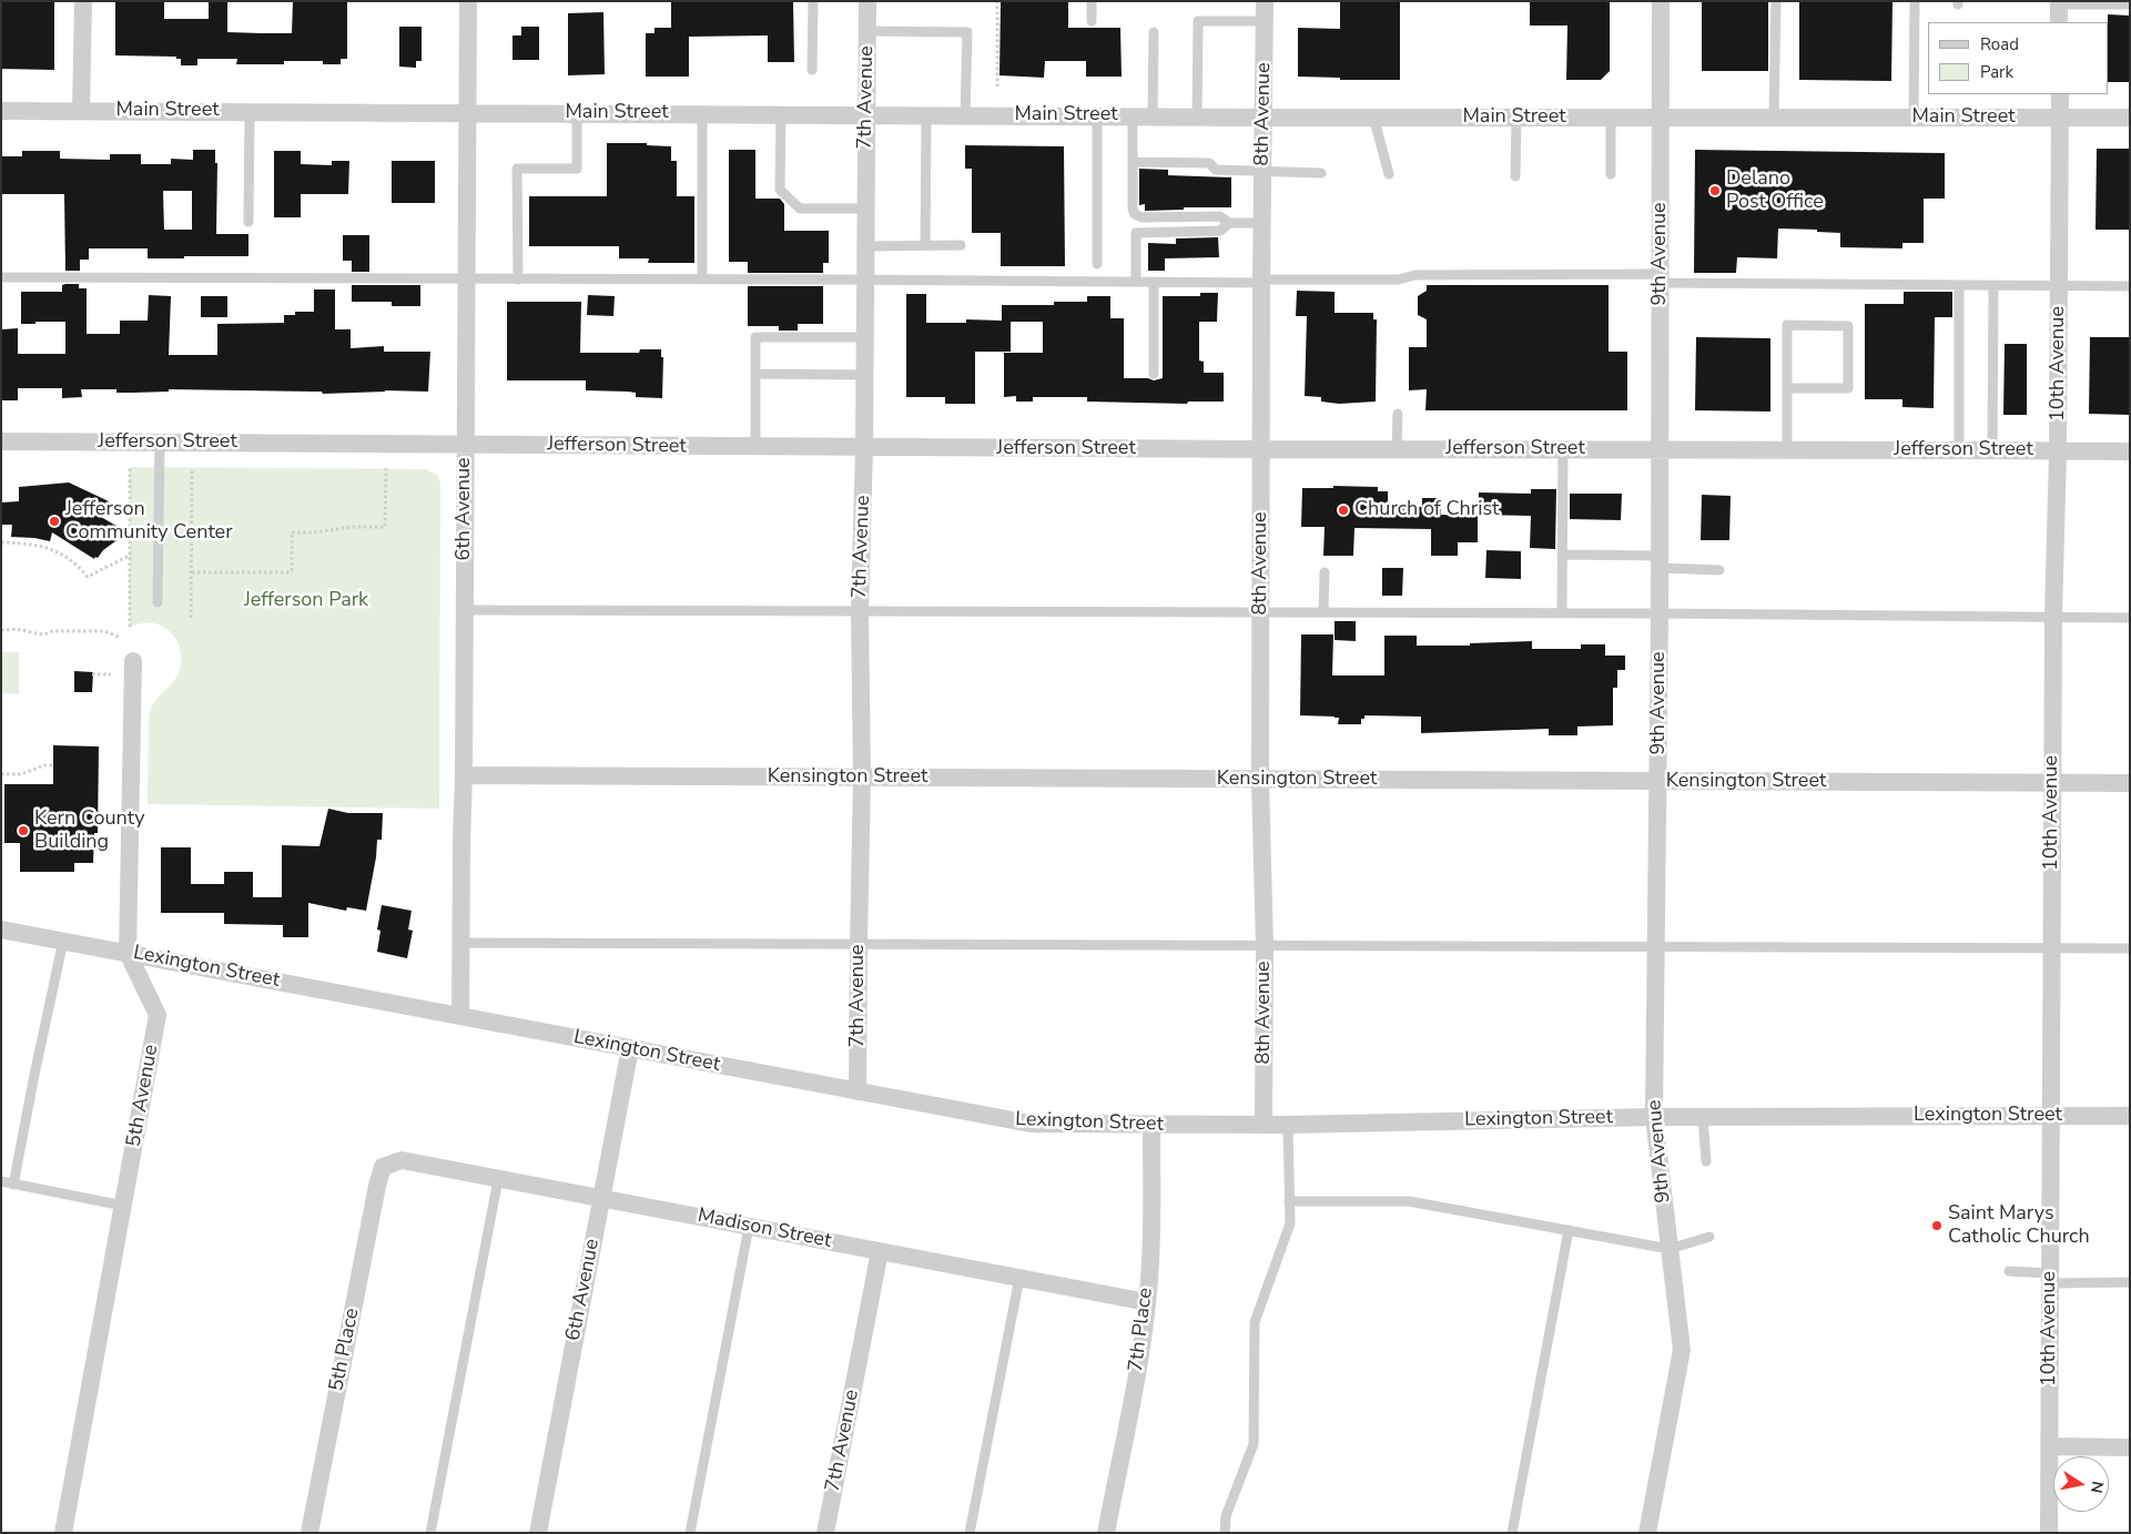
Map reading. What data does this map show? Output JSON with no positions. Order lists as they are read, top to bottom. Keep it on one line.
{"streets":{"street":["7th Avenue","Main Street","8th Avenue","9th Avenue","10th Avenue","Jefferson Street","6th Avenue","Kensington Street","Lexington Street","5th Avenue","Madison Street","7th Place","5th Place"]},"crossings":[["7th Avenue","Main Street"],["7th Avenue","Jefferson Street"],["7th Avenue","Kensington Street"],["7th Avenue","Lexington Street"],["7th Avenue","Madison Street"],["Main Street","8th Avenue"],["Main Street","9th Avenue"],["Main Street","10th Avenue"],["Main Street","6th Avenue"],["8th Avenue","Jefferson Street"],["8th Avenue","Kensington Street"],["8th Avenue","Lexington Street"],["9th Avenue","Jefferson Street"],["9th Avenue","Kensington Street"],["9th Avenue","Lexington Street"],["10th Avenue","Jefferson Street"],["10th Avenue","Kensington Street"],["10th Avenue","Lexington Street"],["Jefferson Street","6th Avenue"],["6th Avenue","Kensington Street"],["6th Avenue","Lexington Street"],["6th Avenue","Madison Street"],["Lexington Street","5th Avenue"],["Lexington Street","7th Place"],["Madison Street","7th Place"],["Madison Street","5th Place"]],"parks":["Jefferson Park"],"places":["Delano Post Office","Church of Christ","Jefferson Community Center","Kern County Building","Saint Marys Catholic Church"],"legend":["Road","Park"],"north":"right"}
